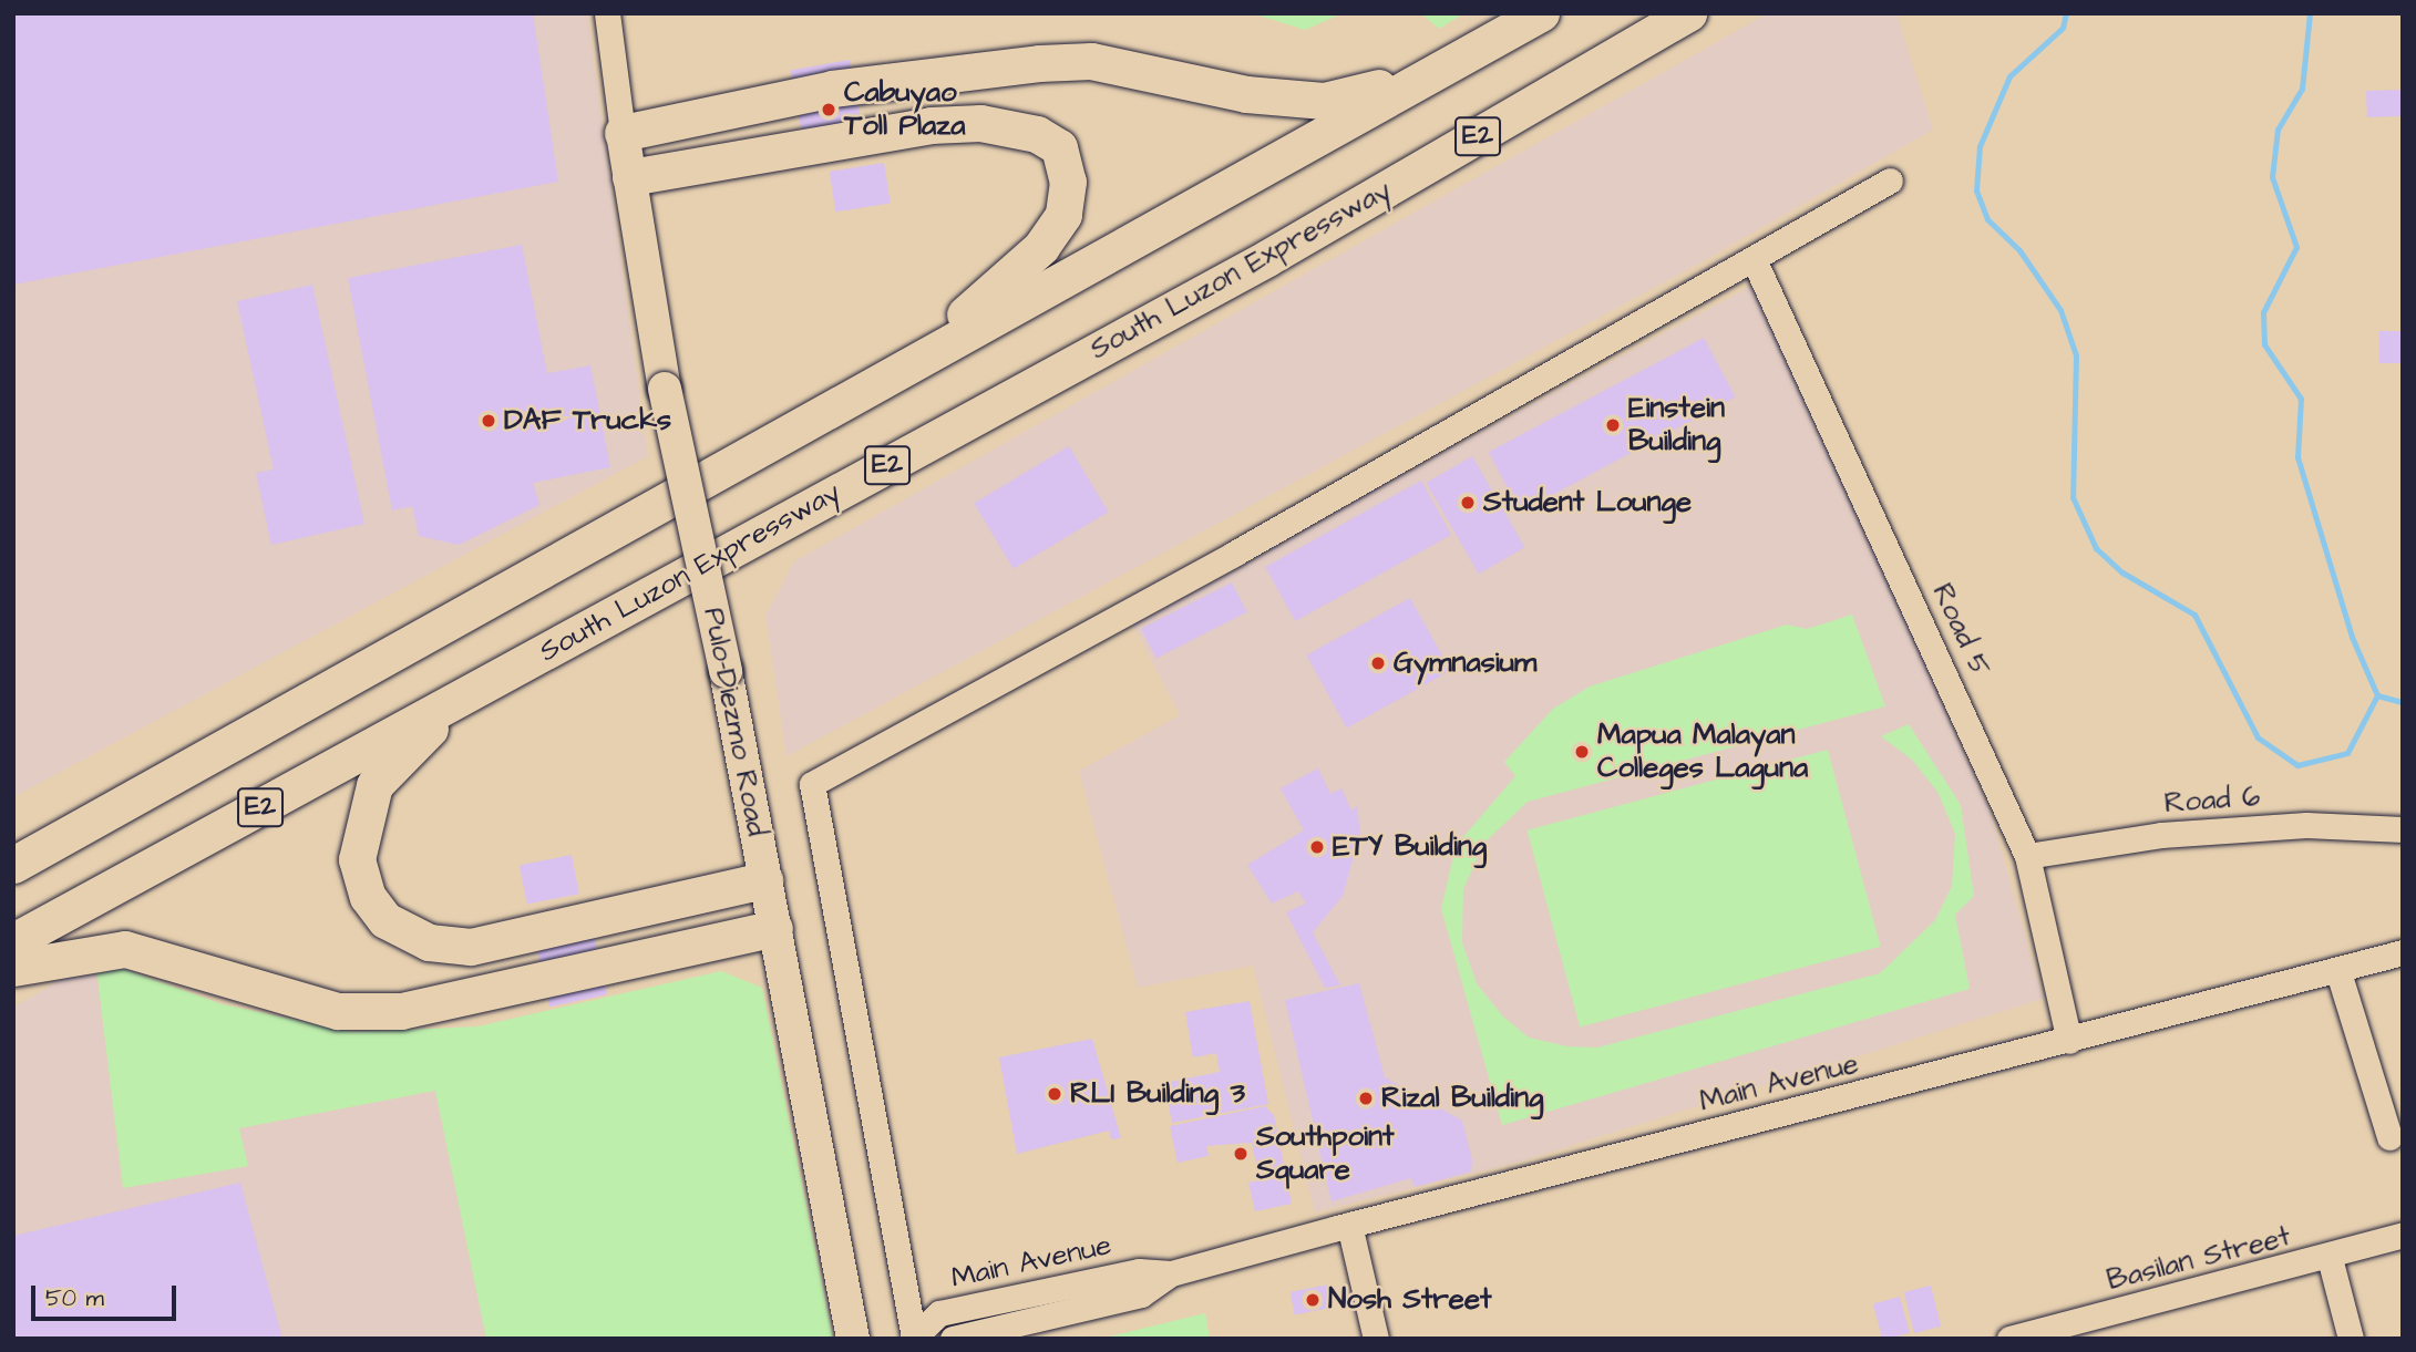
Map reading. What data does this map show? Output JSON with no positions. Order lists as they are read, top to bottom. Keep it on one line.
{"streets":{"highway":["E2","South Luzon Expressway"],"main road":["Pulo-Diezmo Road"],"street":["Road 5","Road 6","Main Avenue","Basilan Street"]},"crossings":[["Road 5","Road 6"],["Road 5","Main Avenue"]],"places":["Cabuyao Toll Plaza","DAF Trucks","Einstein Building","Student Lounge","Gymnasium","Mapua Malayan Colleges Laguna","ETY Building","RLI Building 3","Rizal Building","Southpoint Square","Nosh Street"],"scale_bar":"50 m"}
